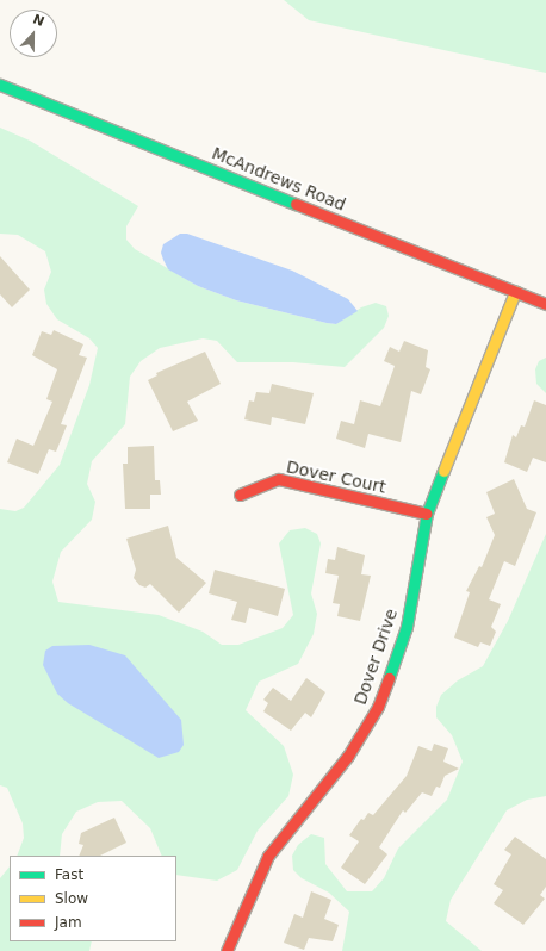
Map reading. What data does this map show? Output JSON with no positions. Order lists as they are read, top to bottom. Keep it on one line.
{"streets":{"street":["McAndrews Road","Dover Court","Dover Drive"]},"crossings":[["McAndrews Road","Dover Drive"],["Dover Court","Dover Drive"]],"legend":["Fast","Slow","Jam"],"north":"top"}
